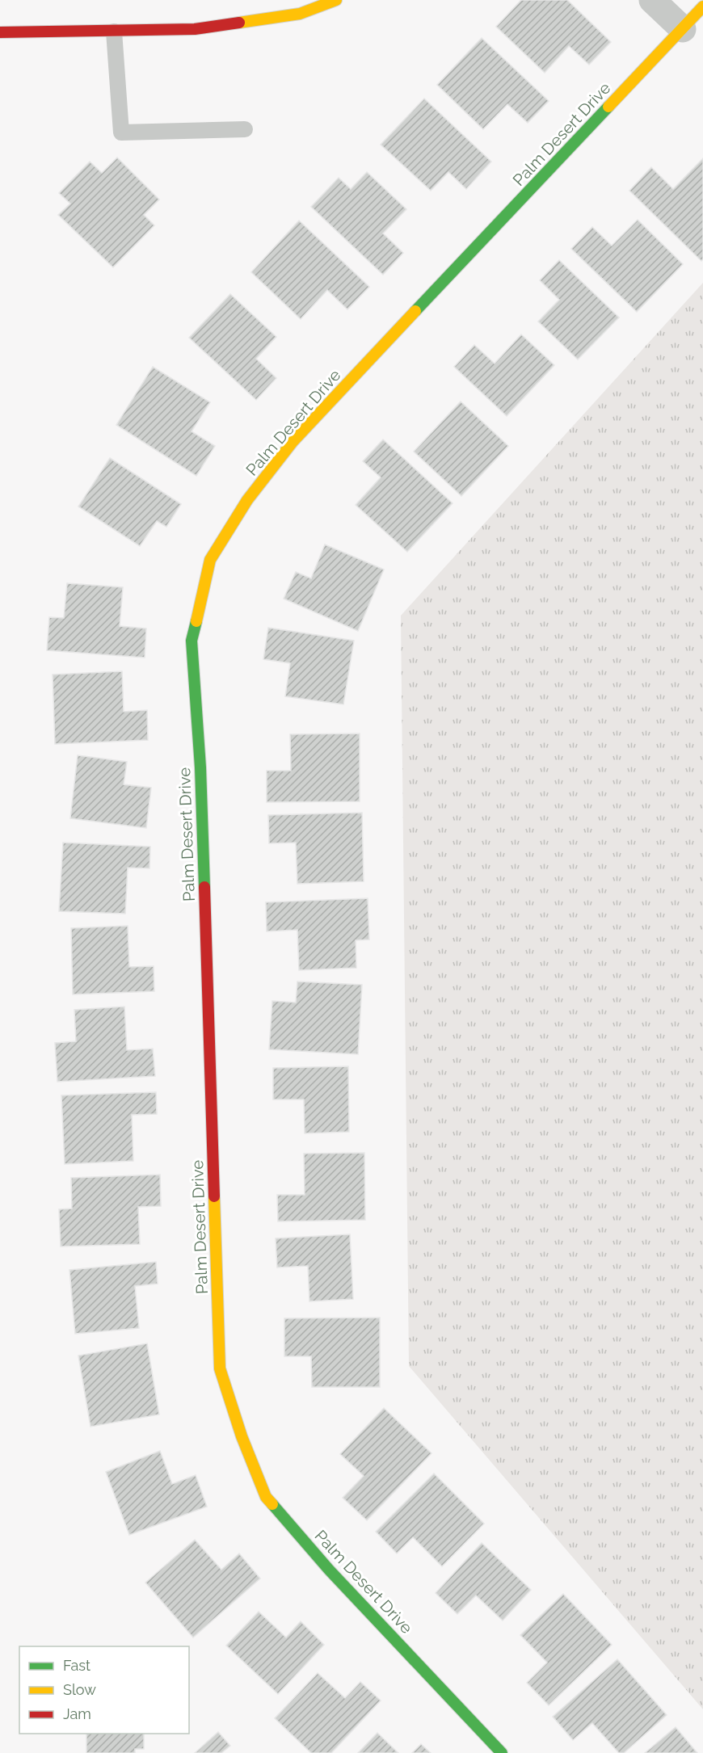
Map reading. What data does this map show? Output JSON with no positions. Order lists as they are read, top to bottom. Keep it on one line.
{"streets":{"street":["Palm Desert Drive"]},"legend":["Fast","Slow","Jam"]}
